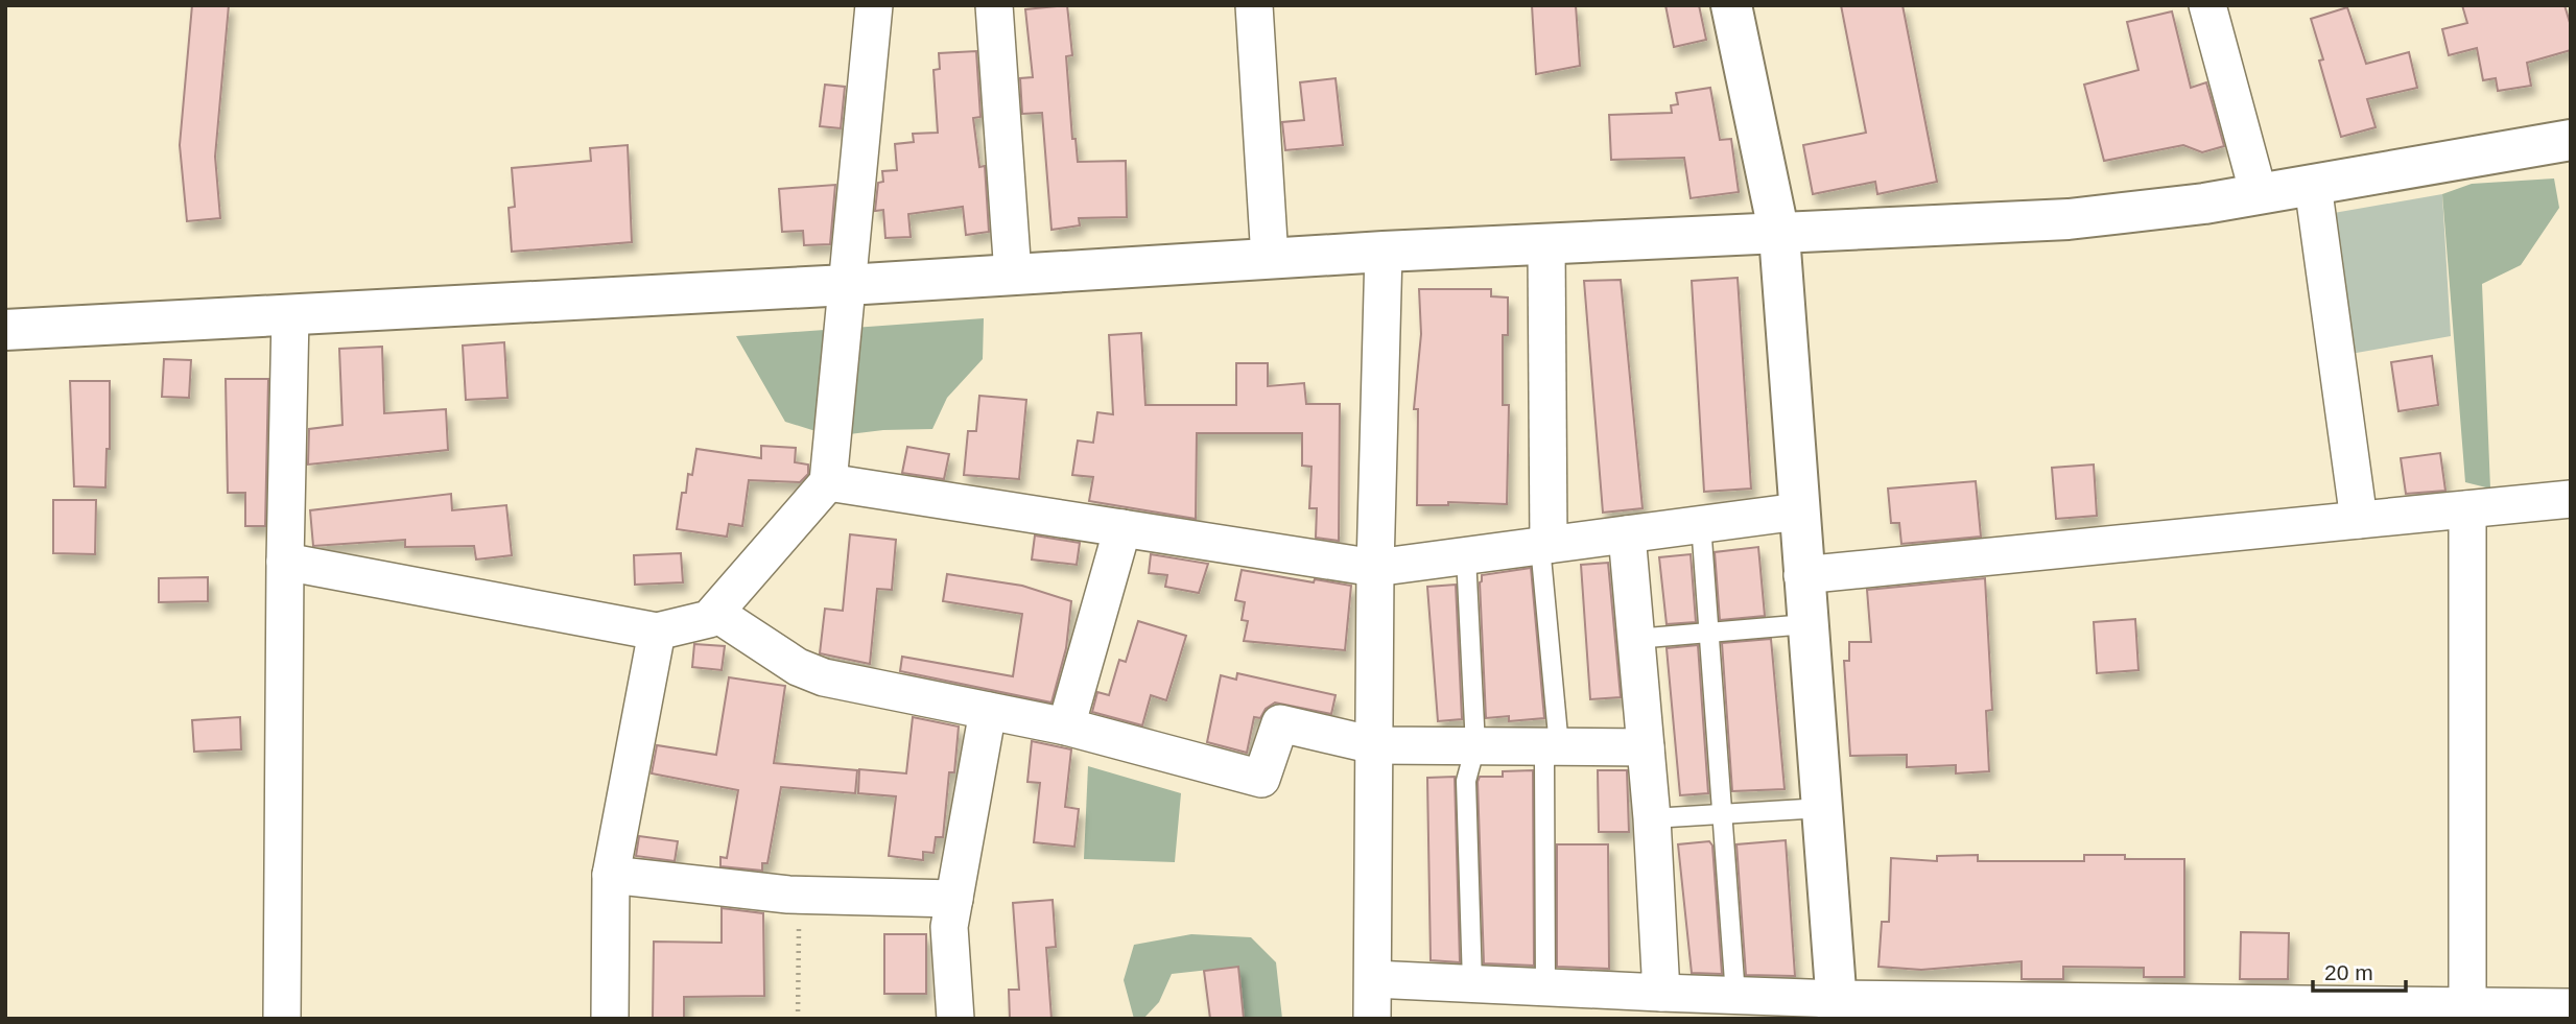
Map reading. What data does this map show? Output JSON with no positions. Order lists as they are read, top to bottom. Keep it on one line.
{"scale_bar":"20 m"}
